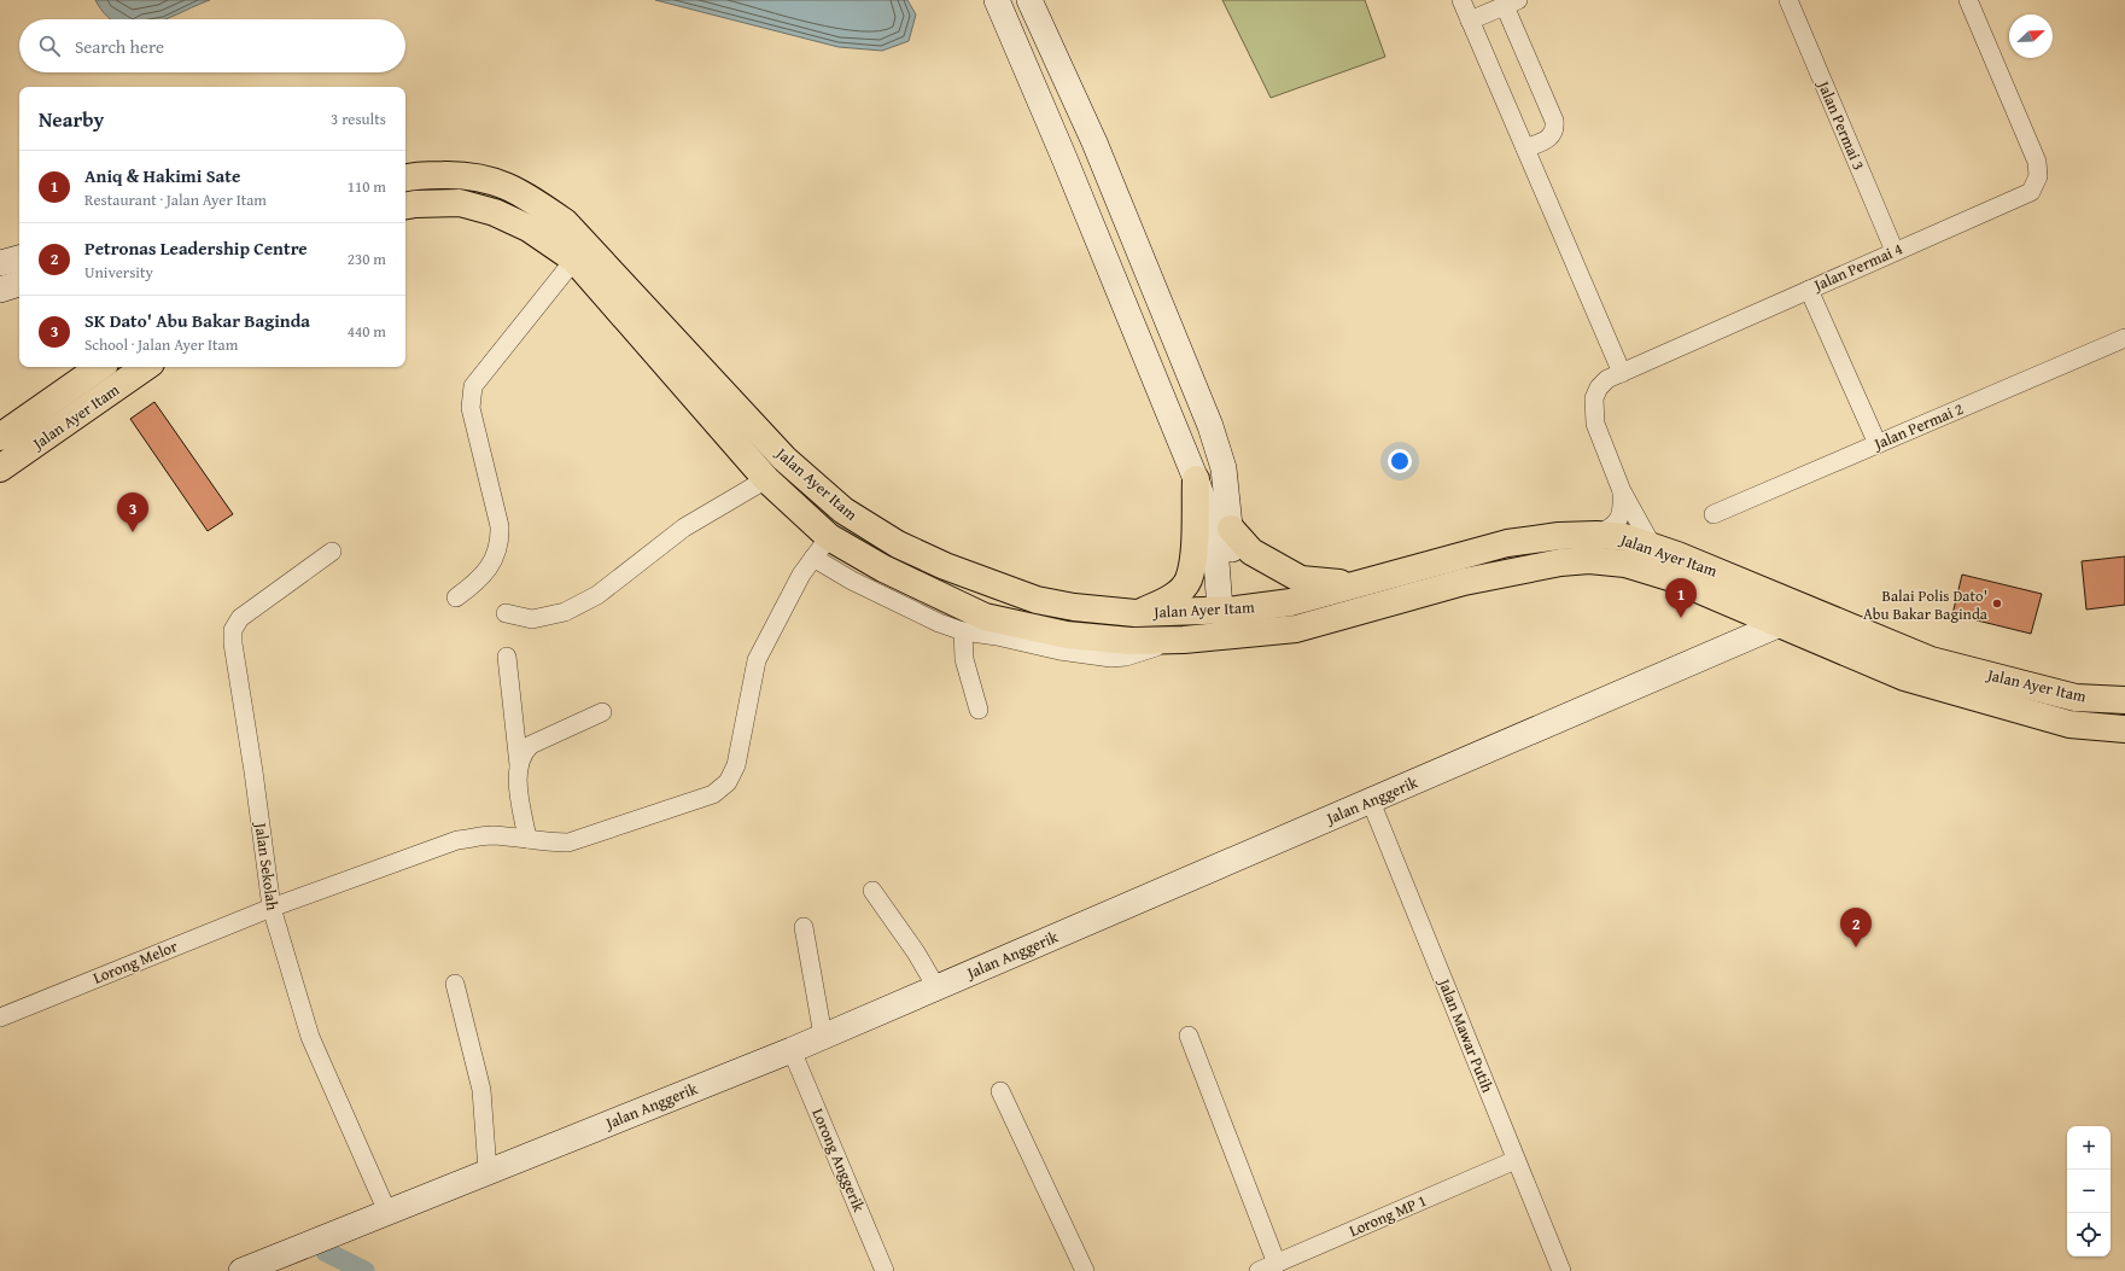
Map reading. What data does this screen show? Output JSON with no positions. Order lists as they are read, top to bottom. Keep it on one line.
{"streets":{"main road":["Jalan Ayer Itam"],"street":["Jalan Permai 3","Jalan Permai 4","Jalan Permai 2","Jalan Anggerik","Jalan Sekolah","Lorong Melor","Jalan Mawar Putih","Lorong Anggerik","Lorong MP 1"]},"crossings":[["Jalan Permai 3","Jalan Permai 4"],["Jalan Permai 4","Jalan Ayer Itam"],["Jalan Ayer Itam","Jalan Anggerik"],["Jalan Ayer Itam","Lorong Melor"],["Jalan Anggerik","Jalan Sekolah"],["Jalan Anggerik","Jalan Mawar Putih"],["Jalan Anggerik","Lorong Anggerik"],["Jalan Sekolah","Lorong Melor"],["Jalan Mawar Putih","Lorong MP 1"]],"places":["Balai Polis Dato' Abu Bakar Baginda"],"north":"top right","page":{"search":"Search here","heading":["Nearby","3 results"],"list":[{"mark":"1","name":"Aniq & Hakimi Sate","note":"Restaurant · Jalan Ayer Itam","value":"110 m"},{"mark":"2","name":"Petronas Leadership Centre","note":"University","value":"230 m"},{"mark":"3","name":"SK Dato' Abu Bakar Baginda","note":"School · Jalan Ayer Itam","value":"440 m"}],"pins":["3","1","2"],"map_buttons":["+","−"]}}
